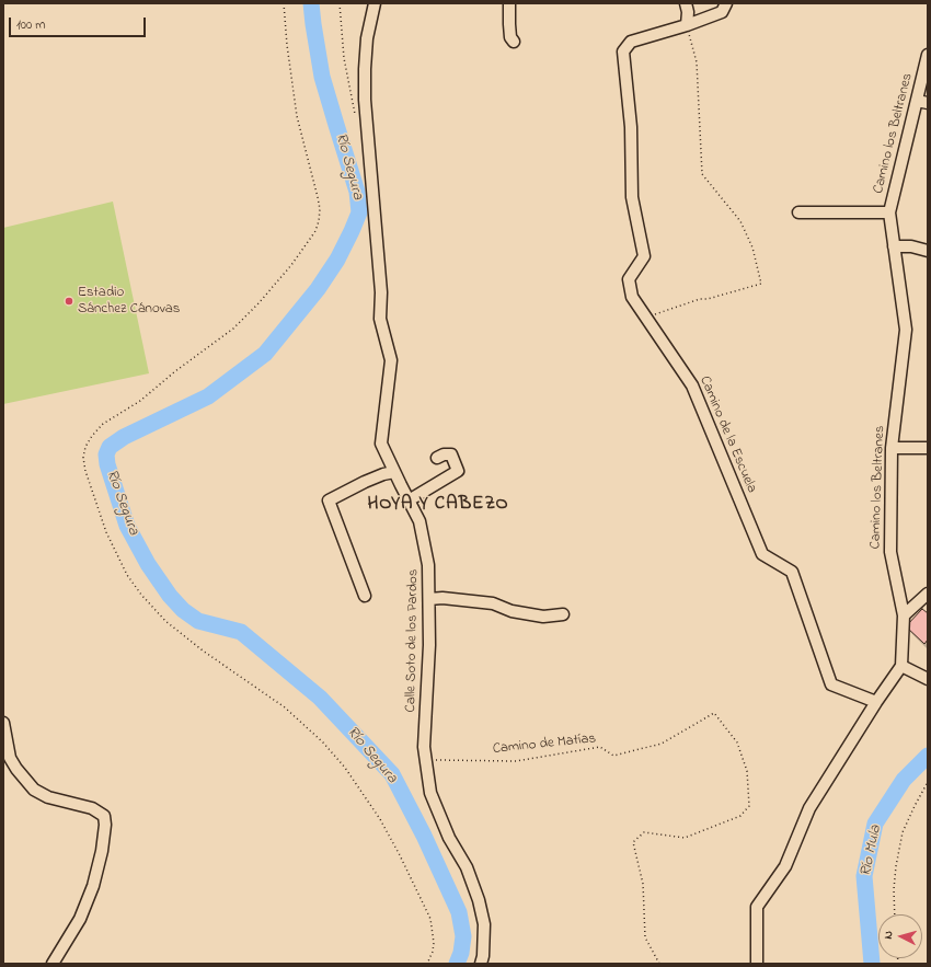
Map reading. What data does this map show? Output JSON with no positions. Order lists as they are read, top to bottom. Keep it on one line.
{"streets":{"street":["Camino los Beltranes","Camino de la Escuela","Calle Soto de los Pardos"],"path":["Camino de Matías"]},"crossings":[["Calle Soto de los Pardos","Camino de Matías"]],"districts":["HOYA Y CABEZO"],"water":["Río Segura","Río Mula"],"places":["Estadio Sánchez Cánovas"],"scale_bar":"100 m","north":"left"}
